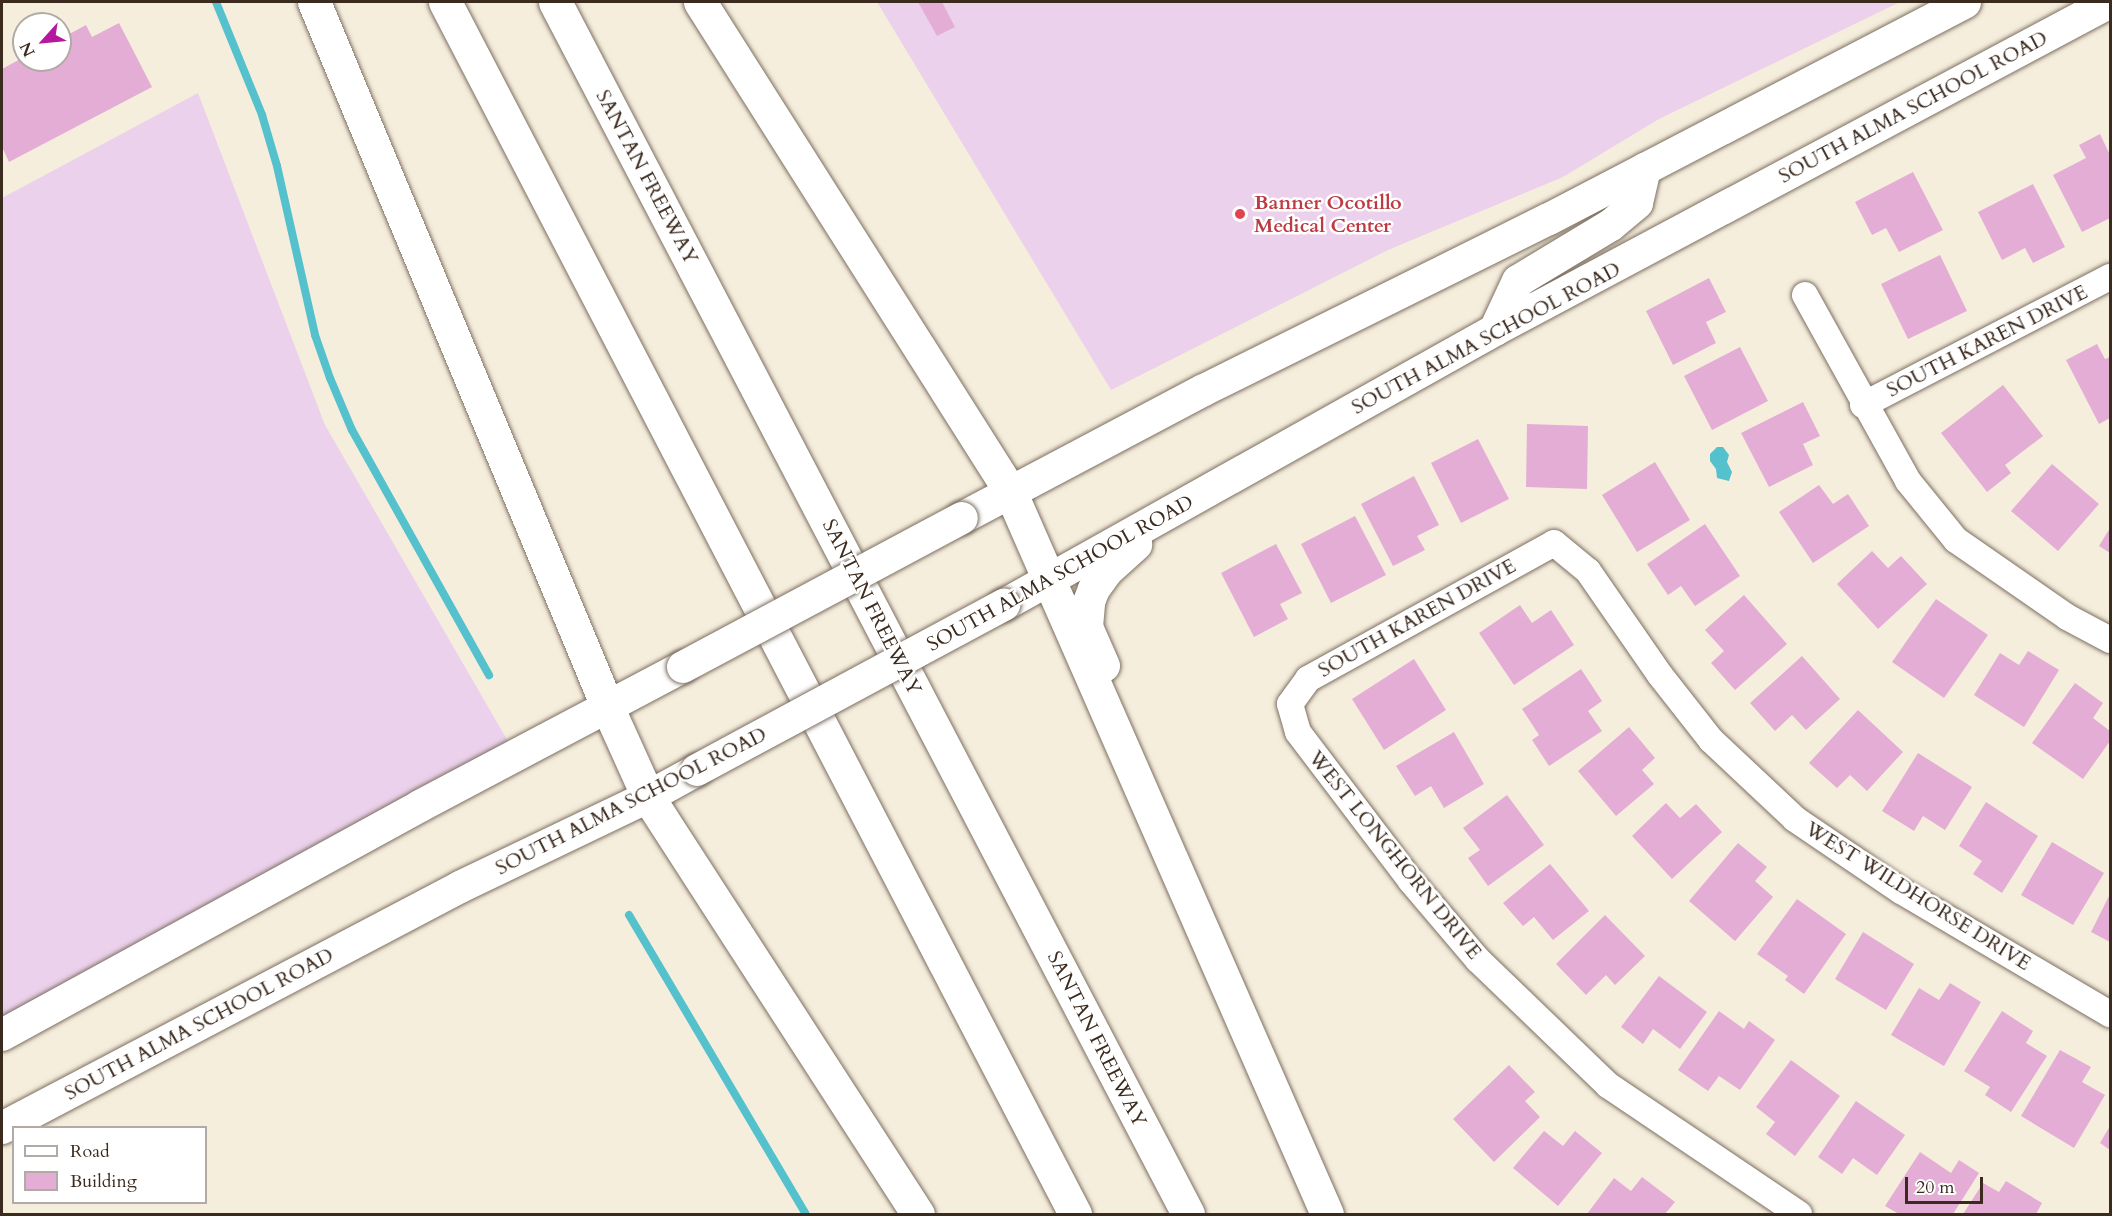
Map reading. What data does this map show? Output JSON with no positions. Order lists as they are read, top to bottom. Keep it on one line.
{"streets":{"highway":["SANTAN FREEWAY"],"main road":["SOUTH ALMA SCHOOL ROAD"],"street":["SOUTH KAREN DRIVE","WEST LONGHORN DRIVE","WEST WILDHORSE DRIVE"]},"crossings":[["SOUTH KAREN DRIVE","WEST LONGHORN DRIVE"],["SOUTH KAREN DRIVE","WEST WILDHORSE DRIVE"]],"places":["Banner Ocotillo Medical Center"],"legend":["Road","Building"],"scale_bar":"20 m","north":"bottom left"}
